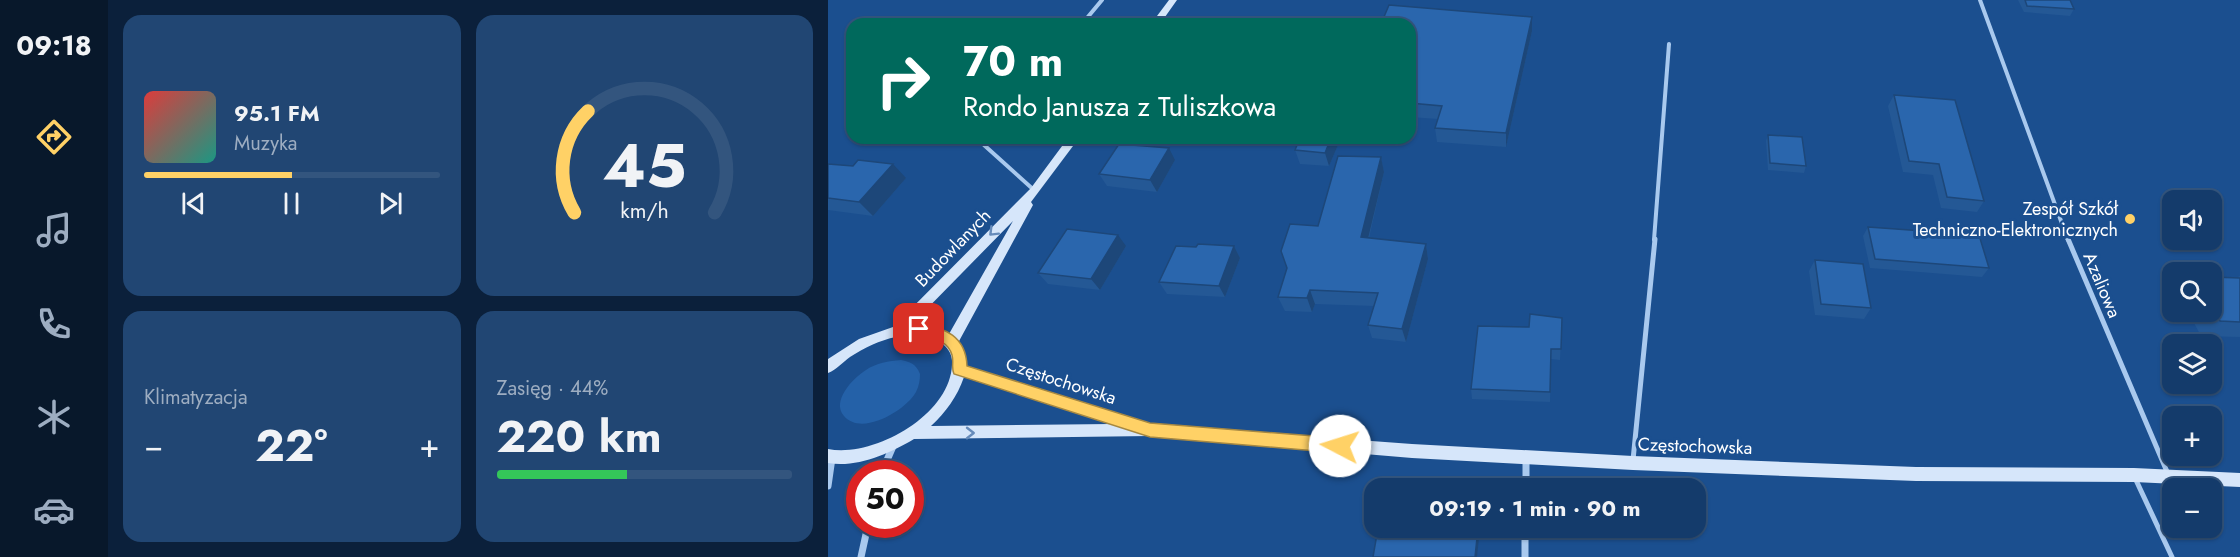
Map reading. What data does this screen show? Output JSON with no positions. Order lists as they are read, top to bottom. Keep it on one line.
{"streets":{"main road":["Budowlanych","Częstochowska"],"lane":["Azaliowa"]},"crossings":[["Azaliowa","Częstochowska"]],"places":["Zespół Szkół Techniczno-Elektronicznych"],"page":{"tabs":"09:18","turn":["70 m","Rondo Janusza z Tuliszkowa"],"song":["95.1 FM","Muzyka"],"map_buttons":["+","−"],"tile":["Klimatyzacja",["Zasięg · 44%","220 km"]],"heat":["−","22°","+"],"limit":"50","trip":"09:19 · 1 min · 90 m","gauge":["45","km/h"]}}
